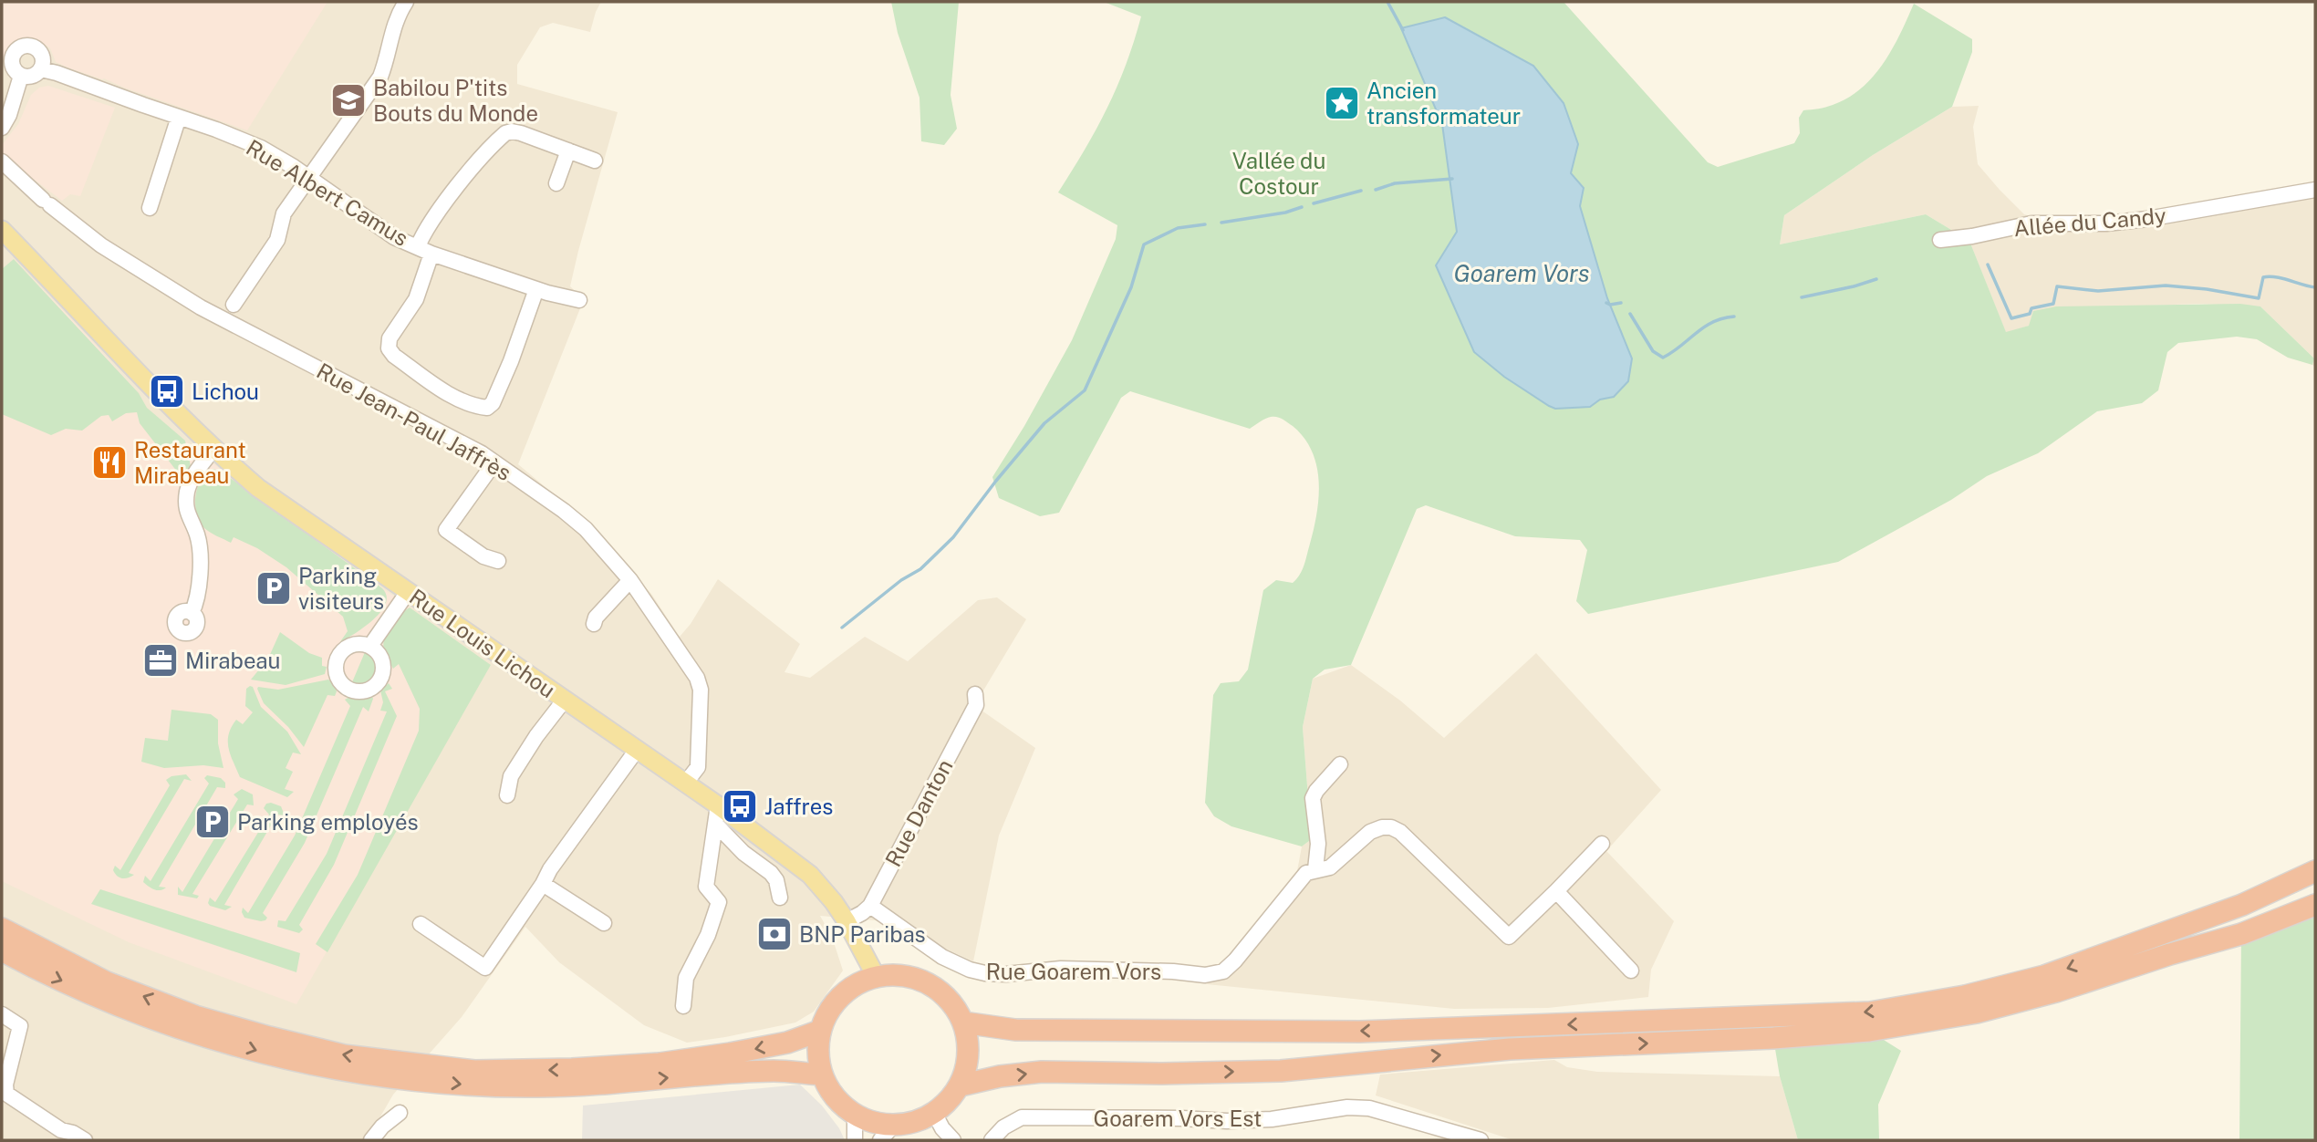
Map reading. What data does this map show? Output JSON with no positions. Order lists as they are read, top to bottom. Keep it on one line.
{"streets":{"main road":["Rue Louis Lichou"],"street":["Rue Albert Camus","Allée du Candy","Rue Jean-Paul Jaffrès","Rue Danton","Rue Goarem Vors","Goarem Vors Est"]},"crossings":[["Rue Jean-Paul Jaffrès","Rue Louis Lichou"],["Rue Louis Lichou","Rue Danton"],["Rue Danton","Rue Goarem Vors"]],"water":["Goarem Vors"],"parks":["Vallée du Costour"],"places":{"school or university":["Babilou P'tits Bouts du Monde"],"place":["Ancien transformateur"],"bus stop":["Lichou","Jaffres"],"restaurant":["Restaurant Mirabeau"],"parking":["Parking visiteurs","Parking employés"],"office":["Mirabeau"],"bank":["BNP Paribas"]}}
